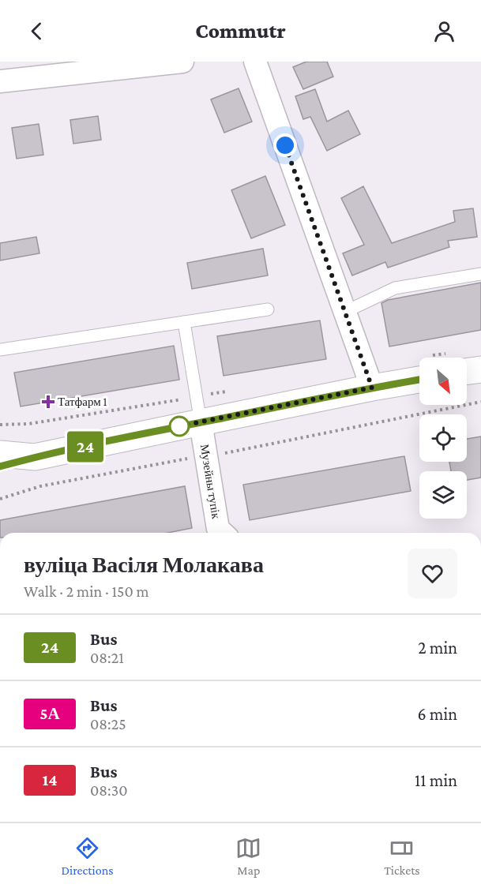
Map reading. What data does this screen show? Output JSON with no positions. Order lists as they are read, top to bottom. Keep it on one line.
{"streets":{"street":["Музейны тупік"]},"places":{"health":["Татфарм 1"]},"lines":["bus line 24"],"north":"bottom right","page":{"header":"Commutr","on_map":"24","heading":["вуліца Васіля Молакава","Walk · 2 min · 150 m"],"list":[{"mark":"24","name":"Bus","note":"08:21","value":"2 min"},{"mark":"5А","name":"Bus","note":"08:25","value":"6 min"},{"mark":"14","name":"Bus","note":"08:30","value":"11 min"}],"tabs":["Directions","Map","Tickets"]}}
